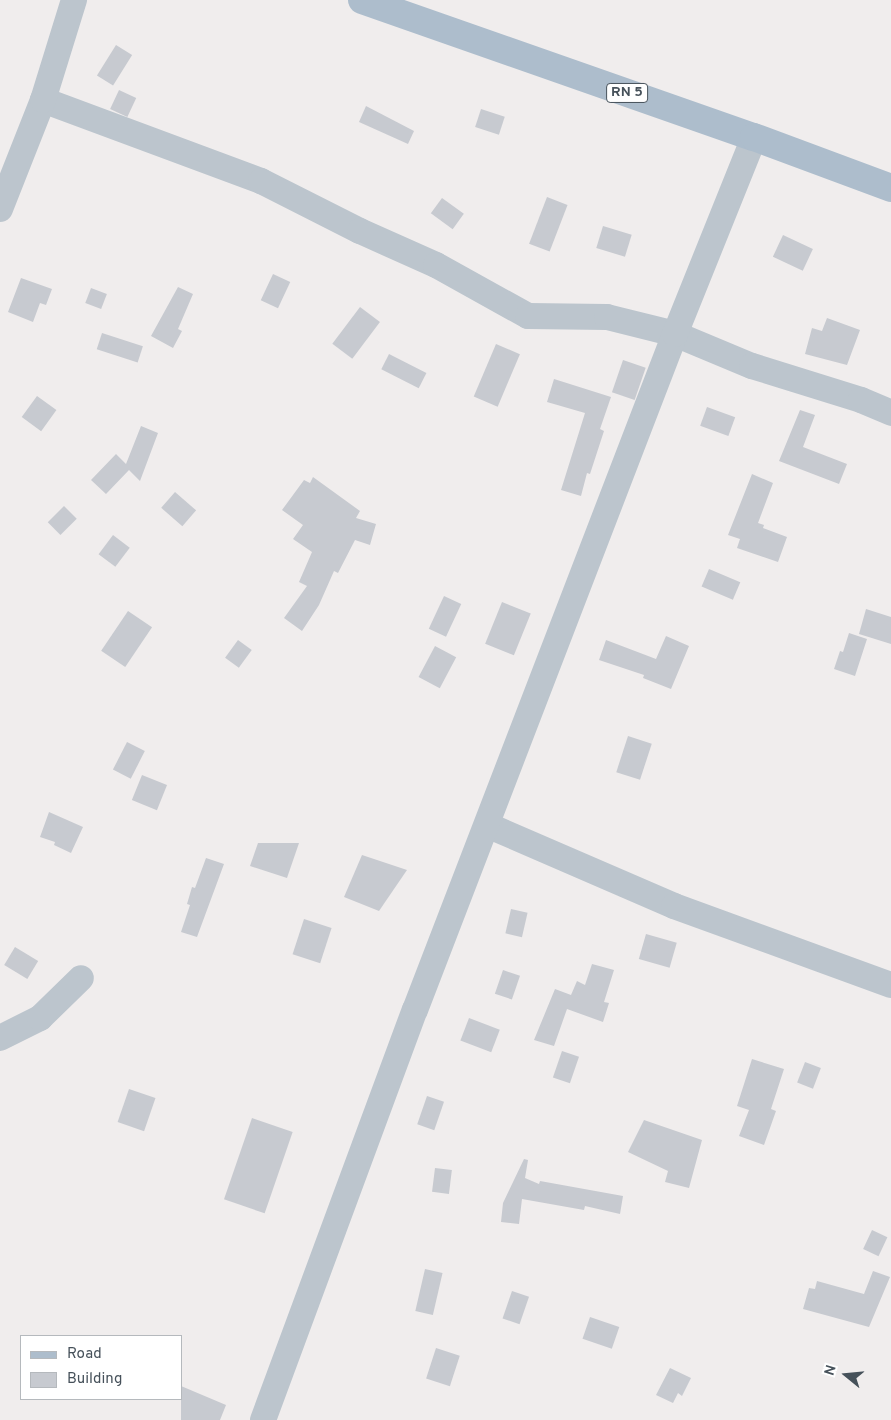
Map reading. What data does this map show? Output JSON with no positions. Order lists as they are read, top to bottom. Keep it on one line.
{"streets":{"main road":["RN 5"]},"legend":["Road","Building"],"north":"left"}
